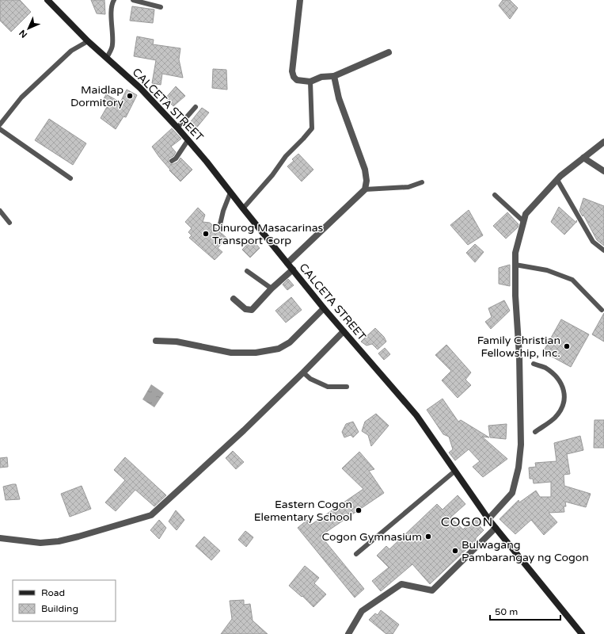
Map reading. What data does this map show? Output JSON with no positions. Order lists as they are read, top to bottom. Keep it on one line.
{"streets":{"main road":["CALCETA STREET"]},"districts":["COGON"],"places":["Maidlap Dormitory","Dinurog Masacarinas Transport Corp","Family Christian Fellowship, Inc.","Eastern Cogon Elementary School","Cogon Gymnasium","Bulwagang Pambarangay ng Cogon"],"legend":["Road","Building"],"scale_bar":"50 m","north":"bottom left"}
